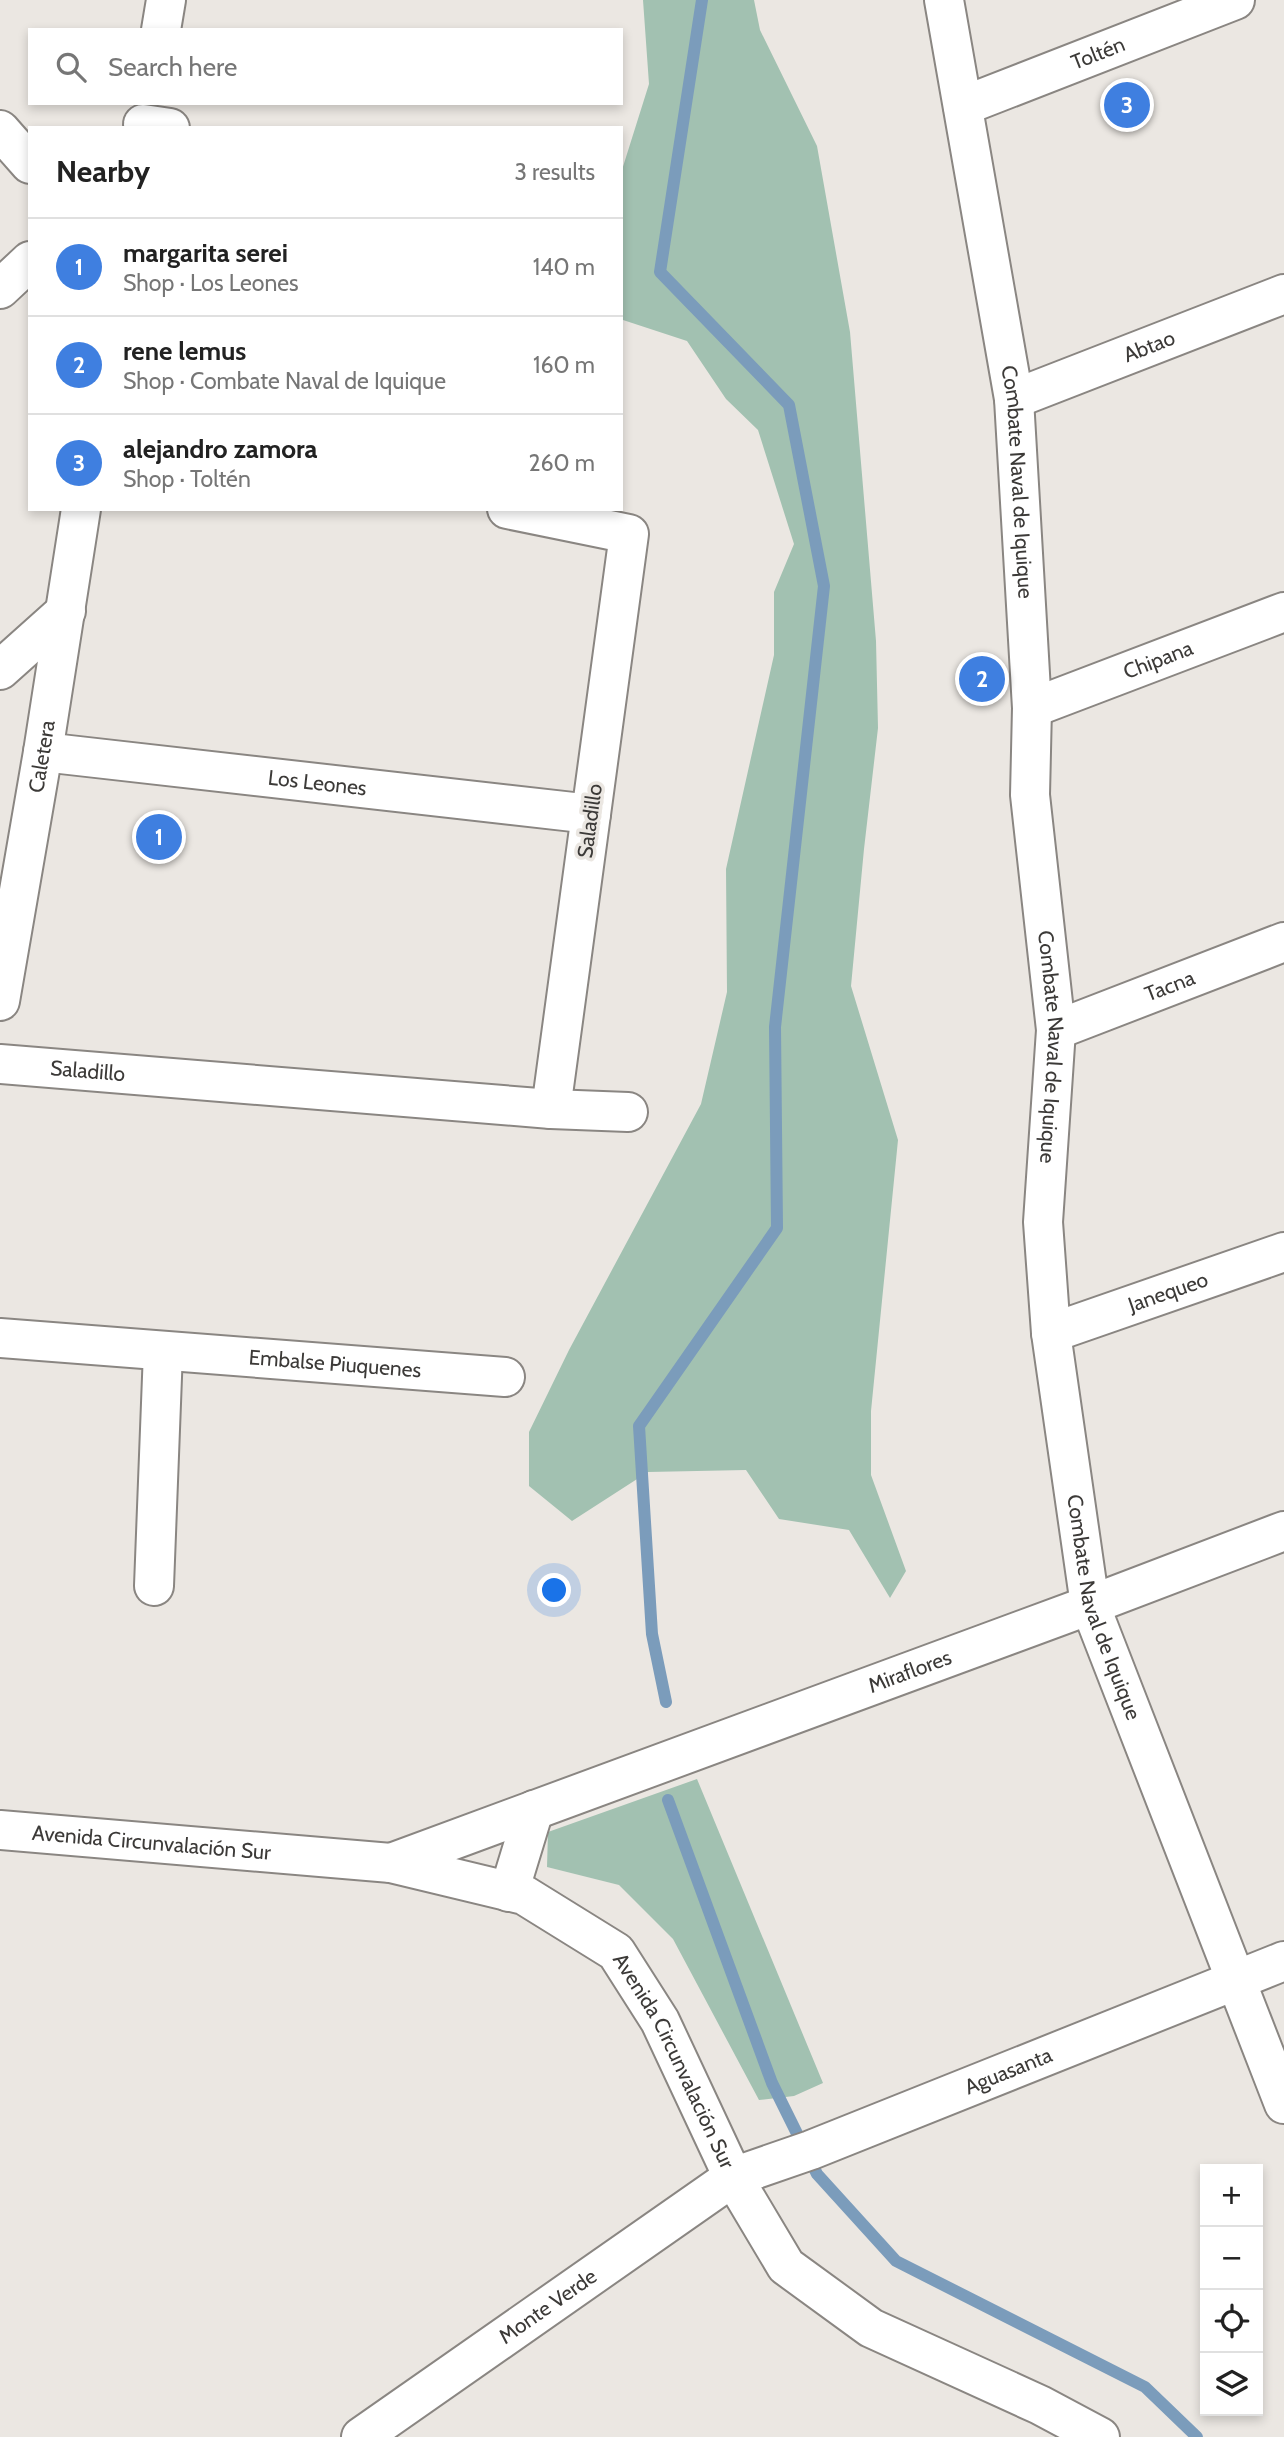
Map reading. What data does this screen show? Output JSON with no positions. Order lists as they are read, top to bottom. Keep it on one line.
{"streets":{"street":["Toltén","Abtao","Combate Naval de Iquique","Chipana","Caletera","Los Leones","Saladillo","Tacna","Janequeo","Embalse Piuquenes","Miraflores","Avenida Circunvalación Sur","Aguasanta","Monte Verde"]},"crossings":[["Toltén","Combate Naval de Iquique"],["Abtao","Combate Naval de Iquique"],["Combate Naval de Iquique","Chipana"],["Combate Naval de Iquique","Tacna"],["Combate Naval de Iquique","Janequeo"],["Combate Naval de Iquique","Miraflores"],["Combate Naval de Iquique","Aguasanta"],["Caletera","Los Leones"],["Los Leones","Saladillo"],["Miraflores","Avenida Circunvalación Sur"],["Avenida Circunvalación Sur","Aguasanta"],["Avenida Circunvalación Sur","Monte Verde"],["Aguasanta","Monte Verde"]],"page":{"search":"Search here","pins":["3","2","1"],"heading":["Nearby","3 results"],"list":[{"mark":"1","name":"margarita serei","note":"Shop · Los Leones","value":"140 m"},{"mark":"2","name":"rene lemus","note":"Shop · Combate Naval de Iquique","value":"160 m"},{"mark":"3","name":"alejandro zamora","note":"Shop · Toltén","value":"260 m"}],"map_buttons":["+","−"]}}
